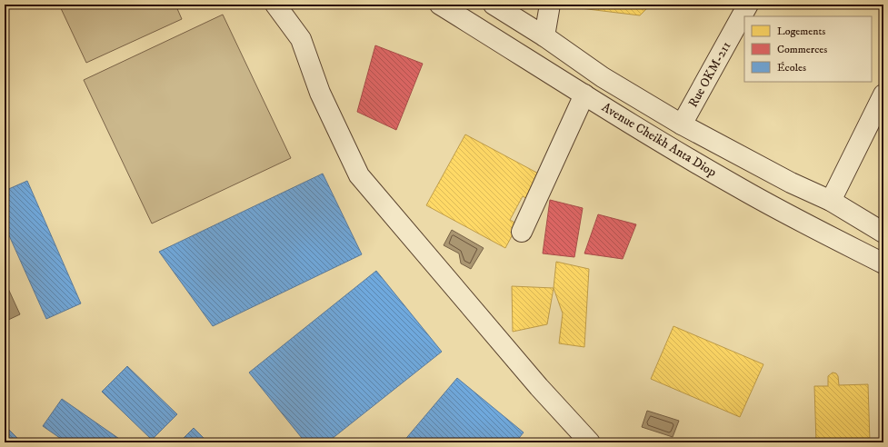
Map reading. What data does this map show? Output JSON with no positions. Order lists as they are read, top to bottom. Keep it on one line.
{"streets":{"street":["Rue OKM-211","Avenue Cheikh Anta Diop"]},"crossings":[["Rue OKM-211","Avenue Cheikh Anta Diop"]],"legend":["Logements","Commerces","Écoles"]}
